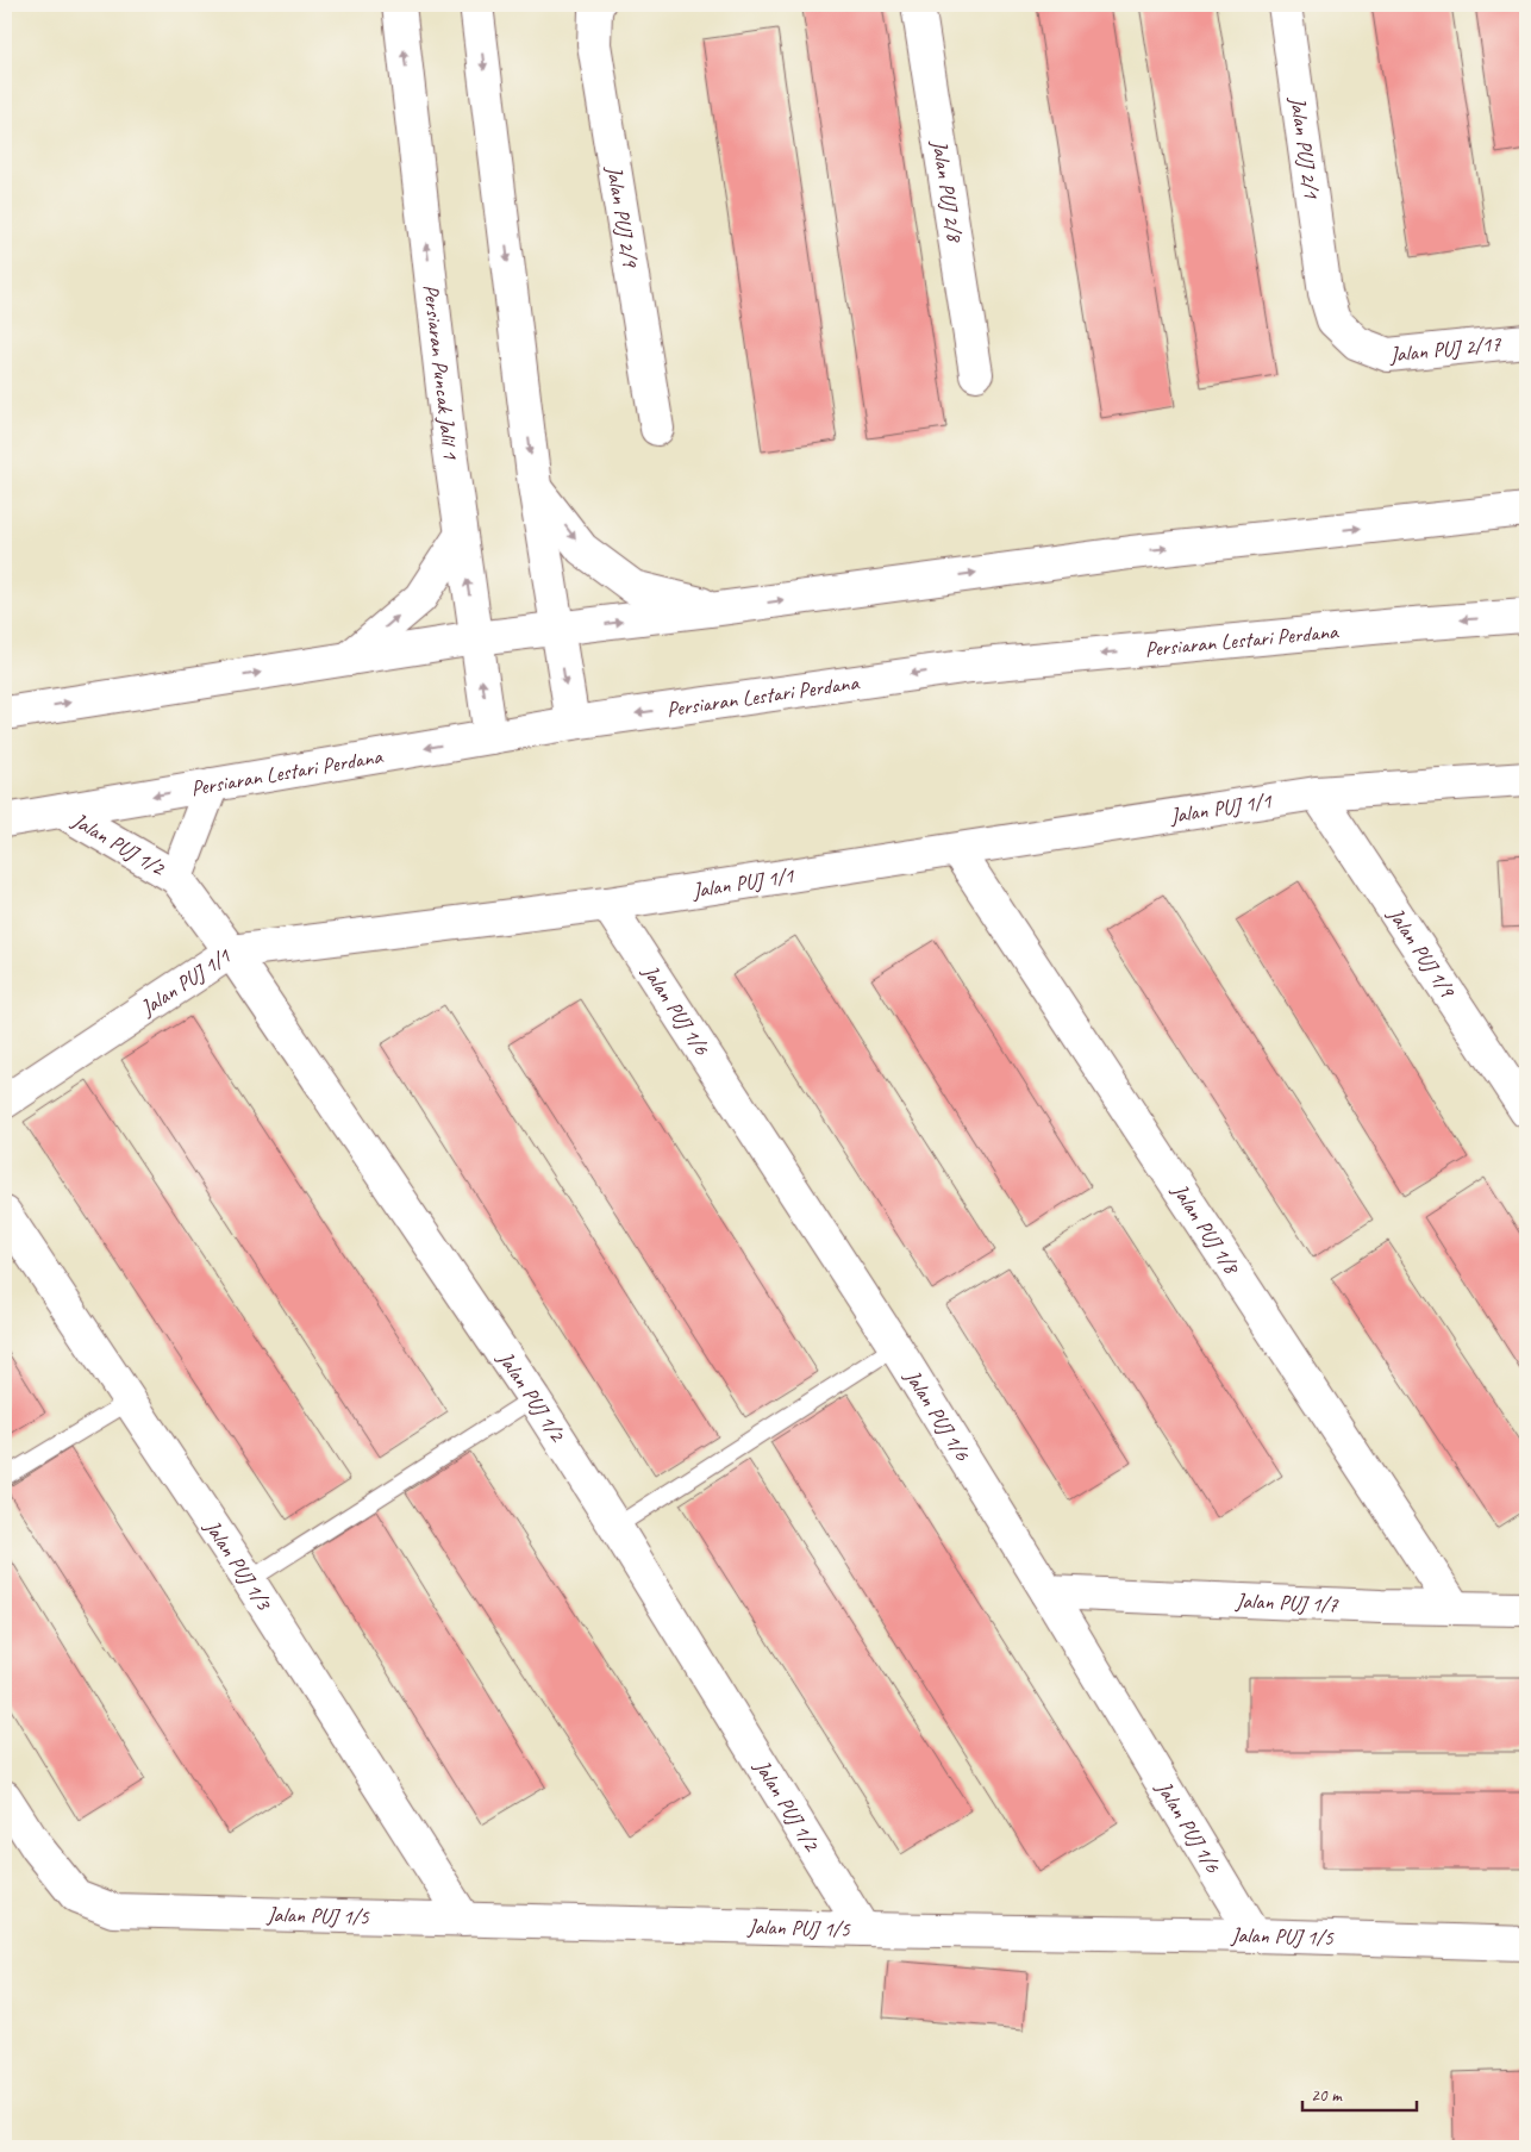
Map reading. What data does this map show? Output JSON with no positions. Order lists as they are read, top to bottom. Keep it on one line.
{"streets":{"street":["Jalan PUJ 2/1","Jalan PUJ 2/8","Jalan PUJ 2/9","Jalan PUJ 2/17","Persiaran Puncak Jalil 1","Persiaran Lestari Perdana","Jalan PUJ 1/1","Jalan PUJ 1/2","Jalan PUJ 1/9","Jalan PUJ 1/6","Jalan PUJ 1/8","Jalan PUJ 1/3","Jalan PUJ 1/7","Jalan PUJ 1/5"]},"crossings":[["Jalan PUJ 2/1","Jalan PUJ 2/17"],["Persiaran Puncak Jalil 1","Persiaran Lestari Perdana"],["Persiaran Lestari Perdana","Jalan PUJ 1/2"],["Jalan PUJ 1/1","Jalan PUJ 1/2"],["Jalan PUJ 1/1","Jalan PUJ 1/9"],["Jalan PUJ 1/1","Jalan PUJ 1/6"],["Jalan PUJ 1/1","Jalan PUJ 1/8"],["Jalan PUJ 1/2","Jalan PUJ 1/5"],["Jalan PUJ 1/6","Jalan PUJ 1/7"],["Jalan PUJ 1/6","Jalan PUJ 1/5"],["Jalan PUJ 1/8","Jalan PUJ 1/7"],["Jalan PUJ 1/3","Jalan PUJ 1/5"]],"scale_bar":"20 m"}
